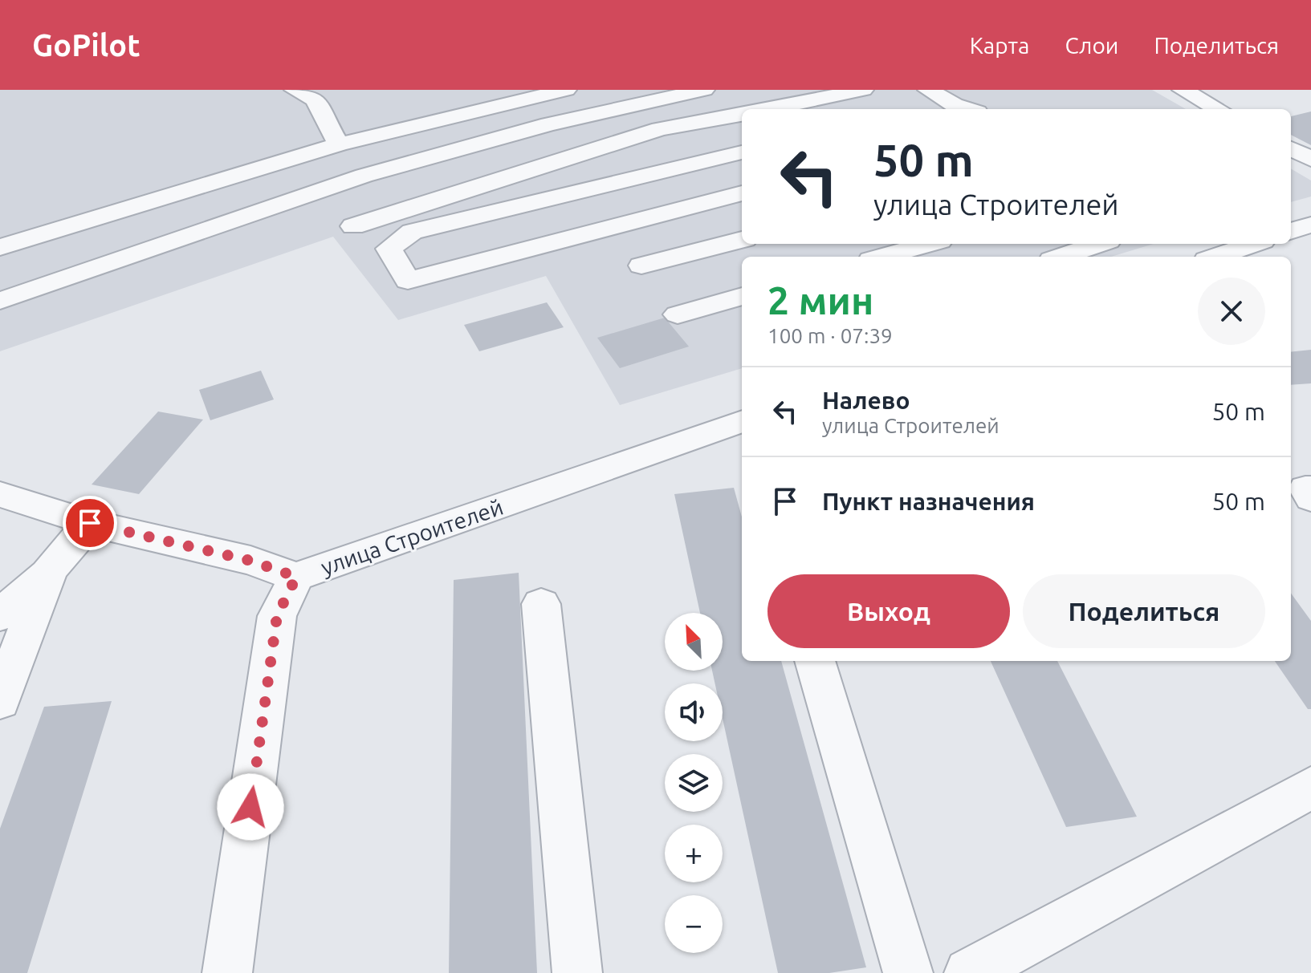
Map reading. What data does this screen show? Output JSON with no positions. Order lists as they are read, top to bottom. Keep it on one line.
{"streets":{"street":["улица Строителей"]},"north":"top left","page":{"header":"GoPilot","nav":["Карта","Слои","Поделиться"],"turn":["50 m","улица Строителей"],"heading":["2 мин","100 m · 07:39"],"list":[{"name":"Налево","note":"улица Строителей","value":"50 m"},{"name":"Пункт назначения","value":"50 m"}],"buttons":["Выход","Поделиться"],"map_buttons":["+","−"]}}
